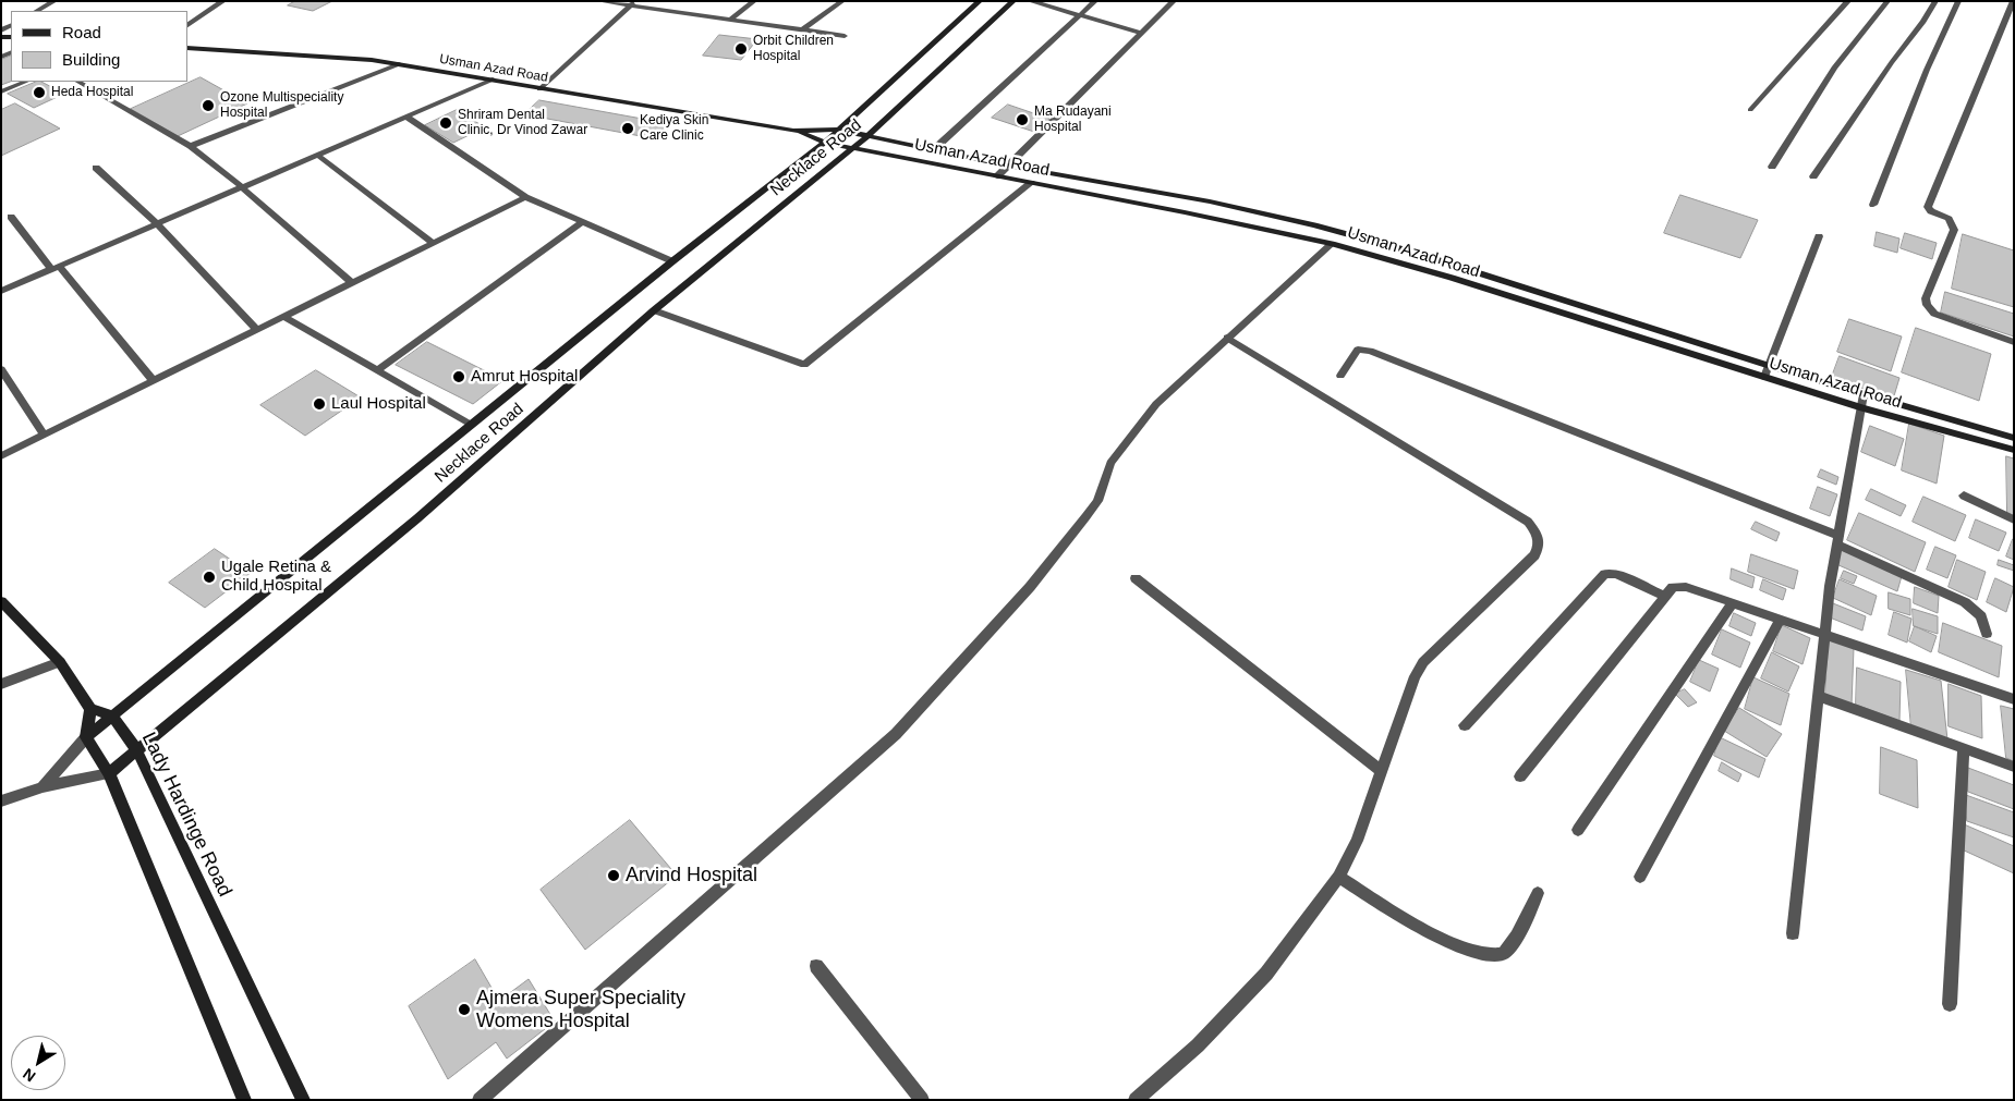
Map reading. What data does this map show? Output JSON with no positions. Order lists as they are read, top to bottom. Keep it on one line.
{"streets":{"main road":["Usman Azad Road","Necklace Road","Lady Hardinge Road"]},"crossings":[["Usman Azad Road","Necklace Road"],["Necklace Road","Lady Hardinge Road"]],"places":["Orbit Children Hospital","Heda Hospital","Ozone Multispeciality Hospital","Ma Rudayani Hospital","Shriram Dental Clinic, Dr Vinod Zawar","Kediya Skin Care Clinic","Amrut Hospital","Laul Hospital","Ugale Retina & Child Hospital","Arvind Hospital","Ajmera Super Speciality Womens Hospital"],"legend":["Road","Building"],"north":"bottom left"}
